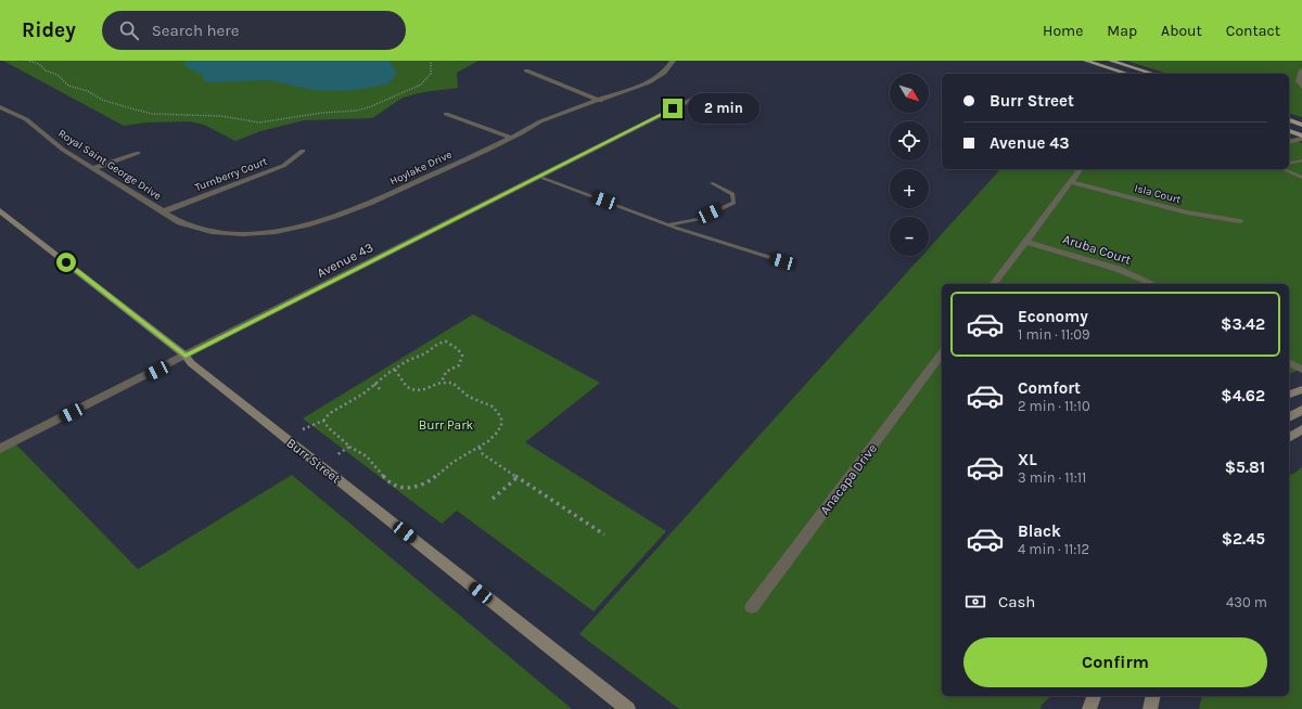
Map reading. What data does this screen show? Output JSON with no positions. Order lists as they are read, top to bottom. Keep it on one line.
{"streets":{"street":["Royal Saint George Drive","Hoylake Drive","Turnberry Court","Isla Court","Aruba Court","Avenue 43","Burr Street","Anacapa Drive"]},"crossings":[["Royal Saint George Drive","Hoylake Drive"],["Royal Saint George Drive","Turnberry Court"],["Hoylake Drive","Turnberry Court"],["Avenue 43","Burr Street"]],"parks":["Burr Park"],"north":"bottom right","page":{"header":"Ridey","search":"Search here","nav":["Home","Map","About","Contact"],"map_buttons":["+","−"],"banner":["Burr Street","Avenue 43"],"bubble":"2 min","list":[{"name":"Economy","note":"1 min · 11:09","value":"$3.42"},{"name":"Comfort","note":"2 min · 11:10","value":"$4.62"},{"name":"XL","note":"3 min · 11:11","value":"$5.81"},{"name":"Black","note":"4 min · 11:12","value":"$2.45"}],"pay":["Cash","430 m"],"buttons":"Confirm"}}
